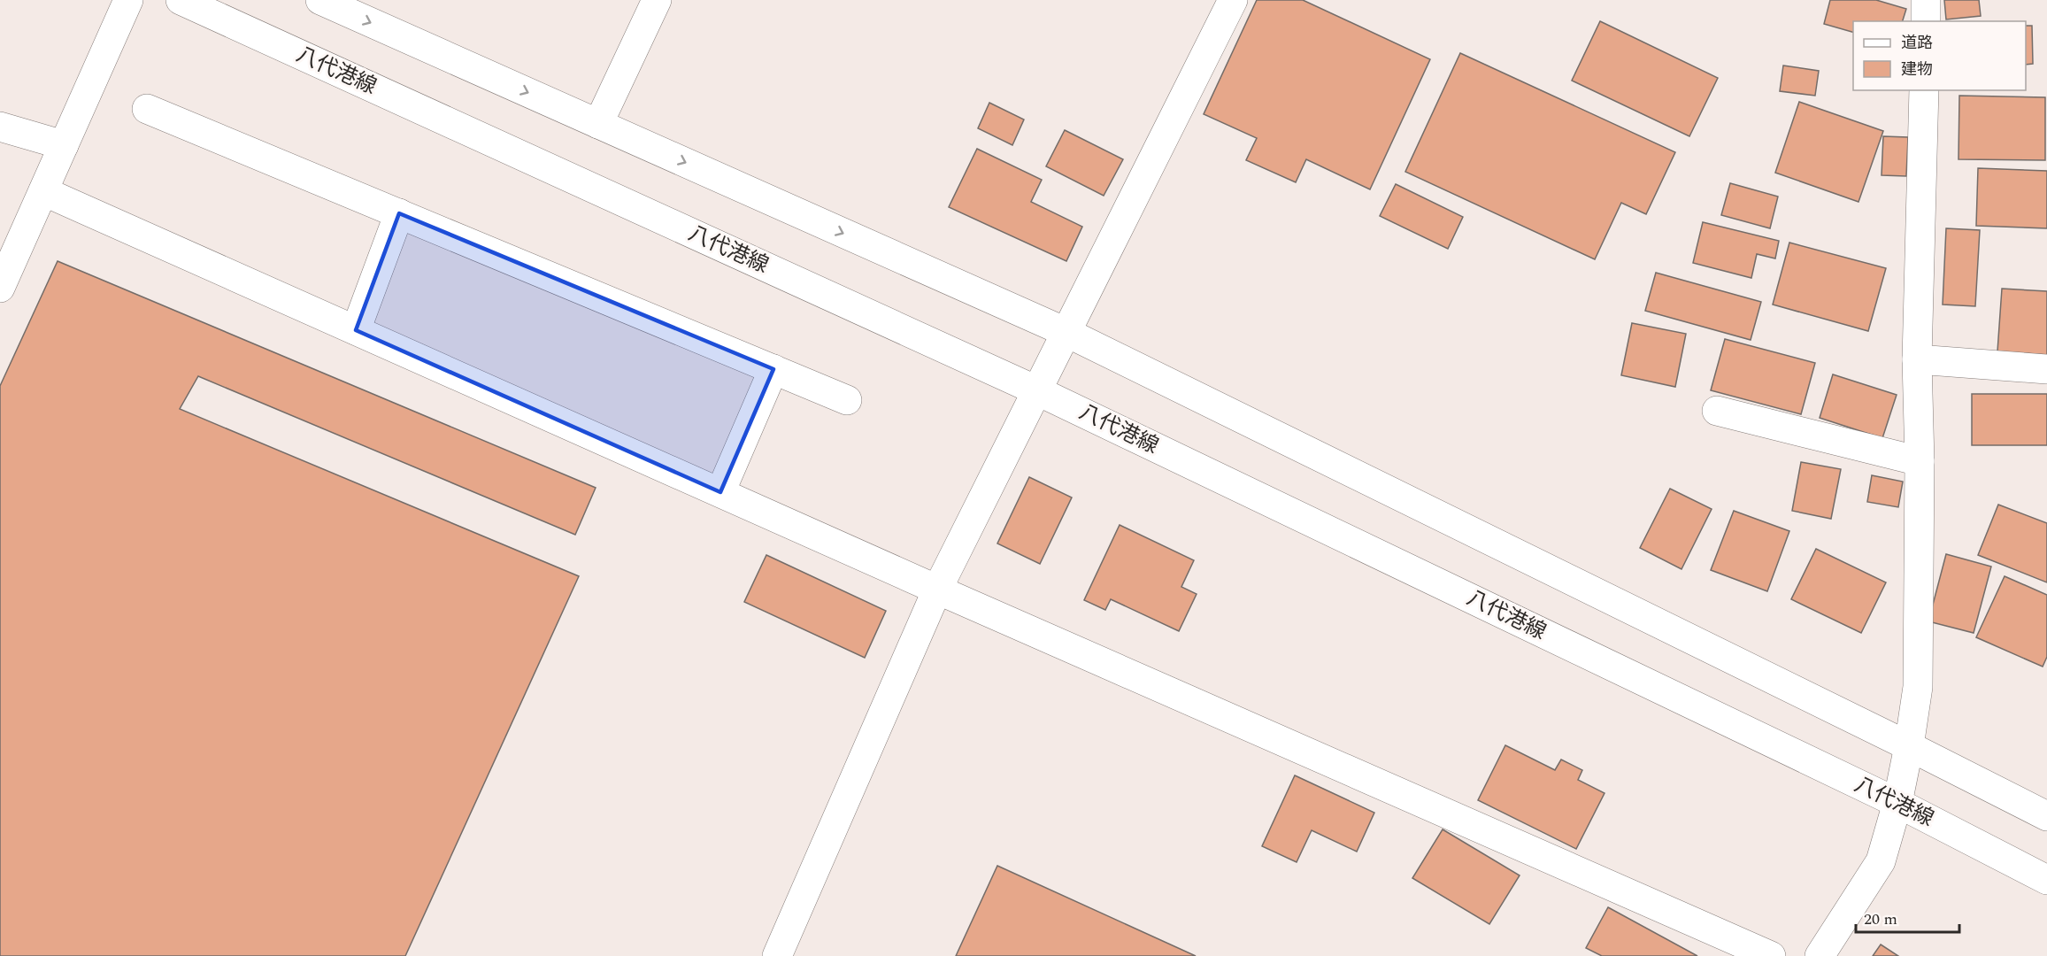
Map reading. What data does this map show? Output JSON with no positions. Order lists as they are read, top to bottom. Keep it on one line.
{"streets":{"street":["八代港線"]},"legend":["道路","建物"],"scale_bar":"20 m"}
